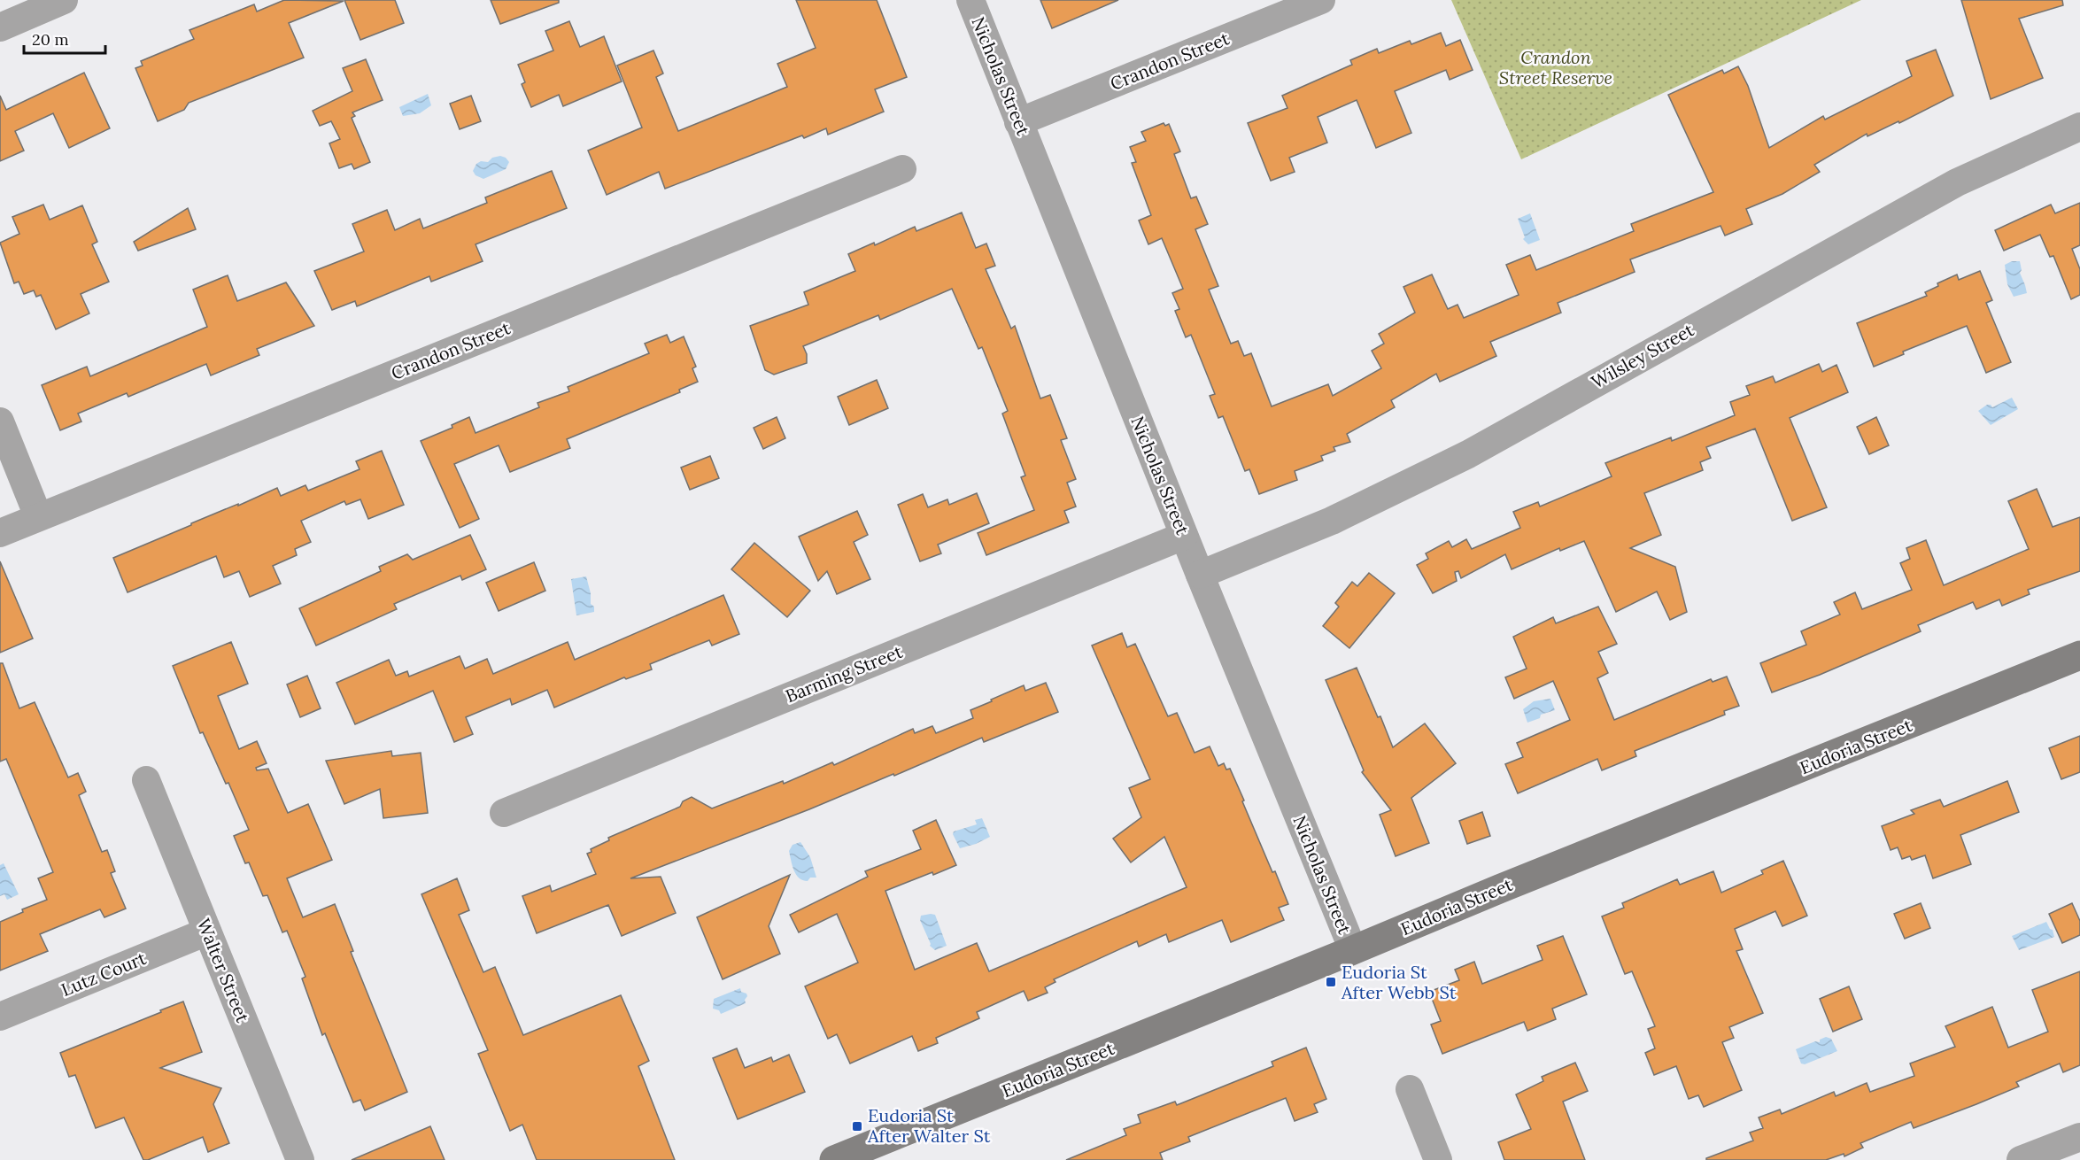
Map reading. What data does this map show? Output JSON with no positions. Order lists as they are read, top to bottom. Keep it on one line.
{"streets":{"main road":["Eudoria Street"],"street":["Crandon Street","Nicholas Street","Wilsley Street","Barming Street","Walter Street","Lutz Court"]},"crossings":[["Crandon Street","Nicholas Street"],["Nicholas Street","Wilsley Street"],["Nicholas Street","Barming Street"],["Nicholas Street","Eudoria Street"],["Walter Street","Lutz Court"]],"parks":["Crandon Street Reserve"],"places":{"transit":["Eudoria St After Webb St","Eudoria St After Walter St"]},"scale_bar":"20 m"}
